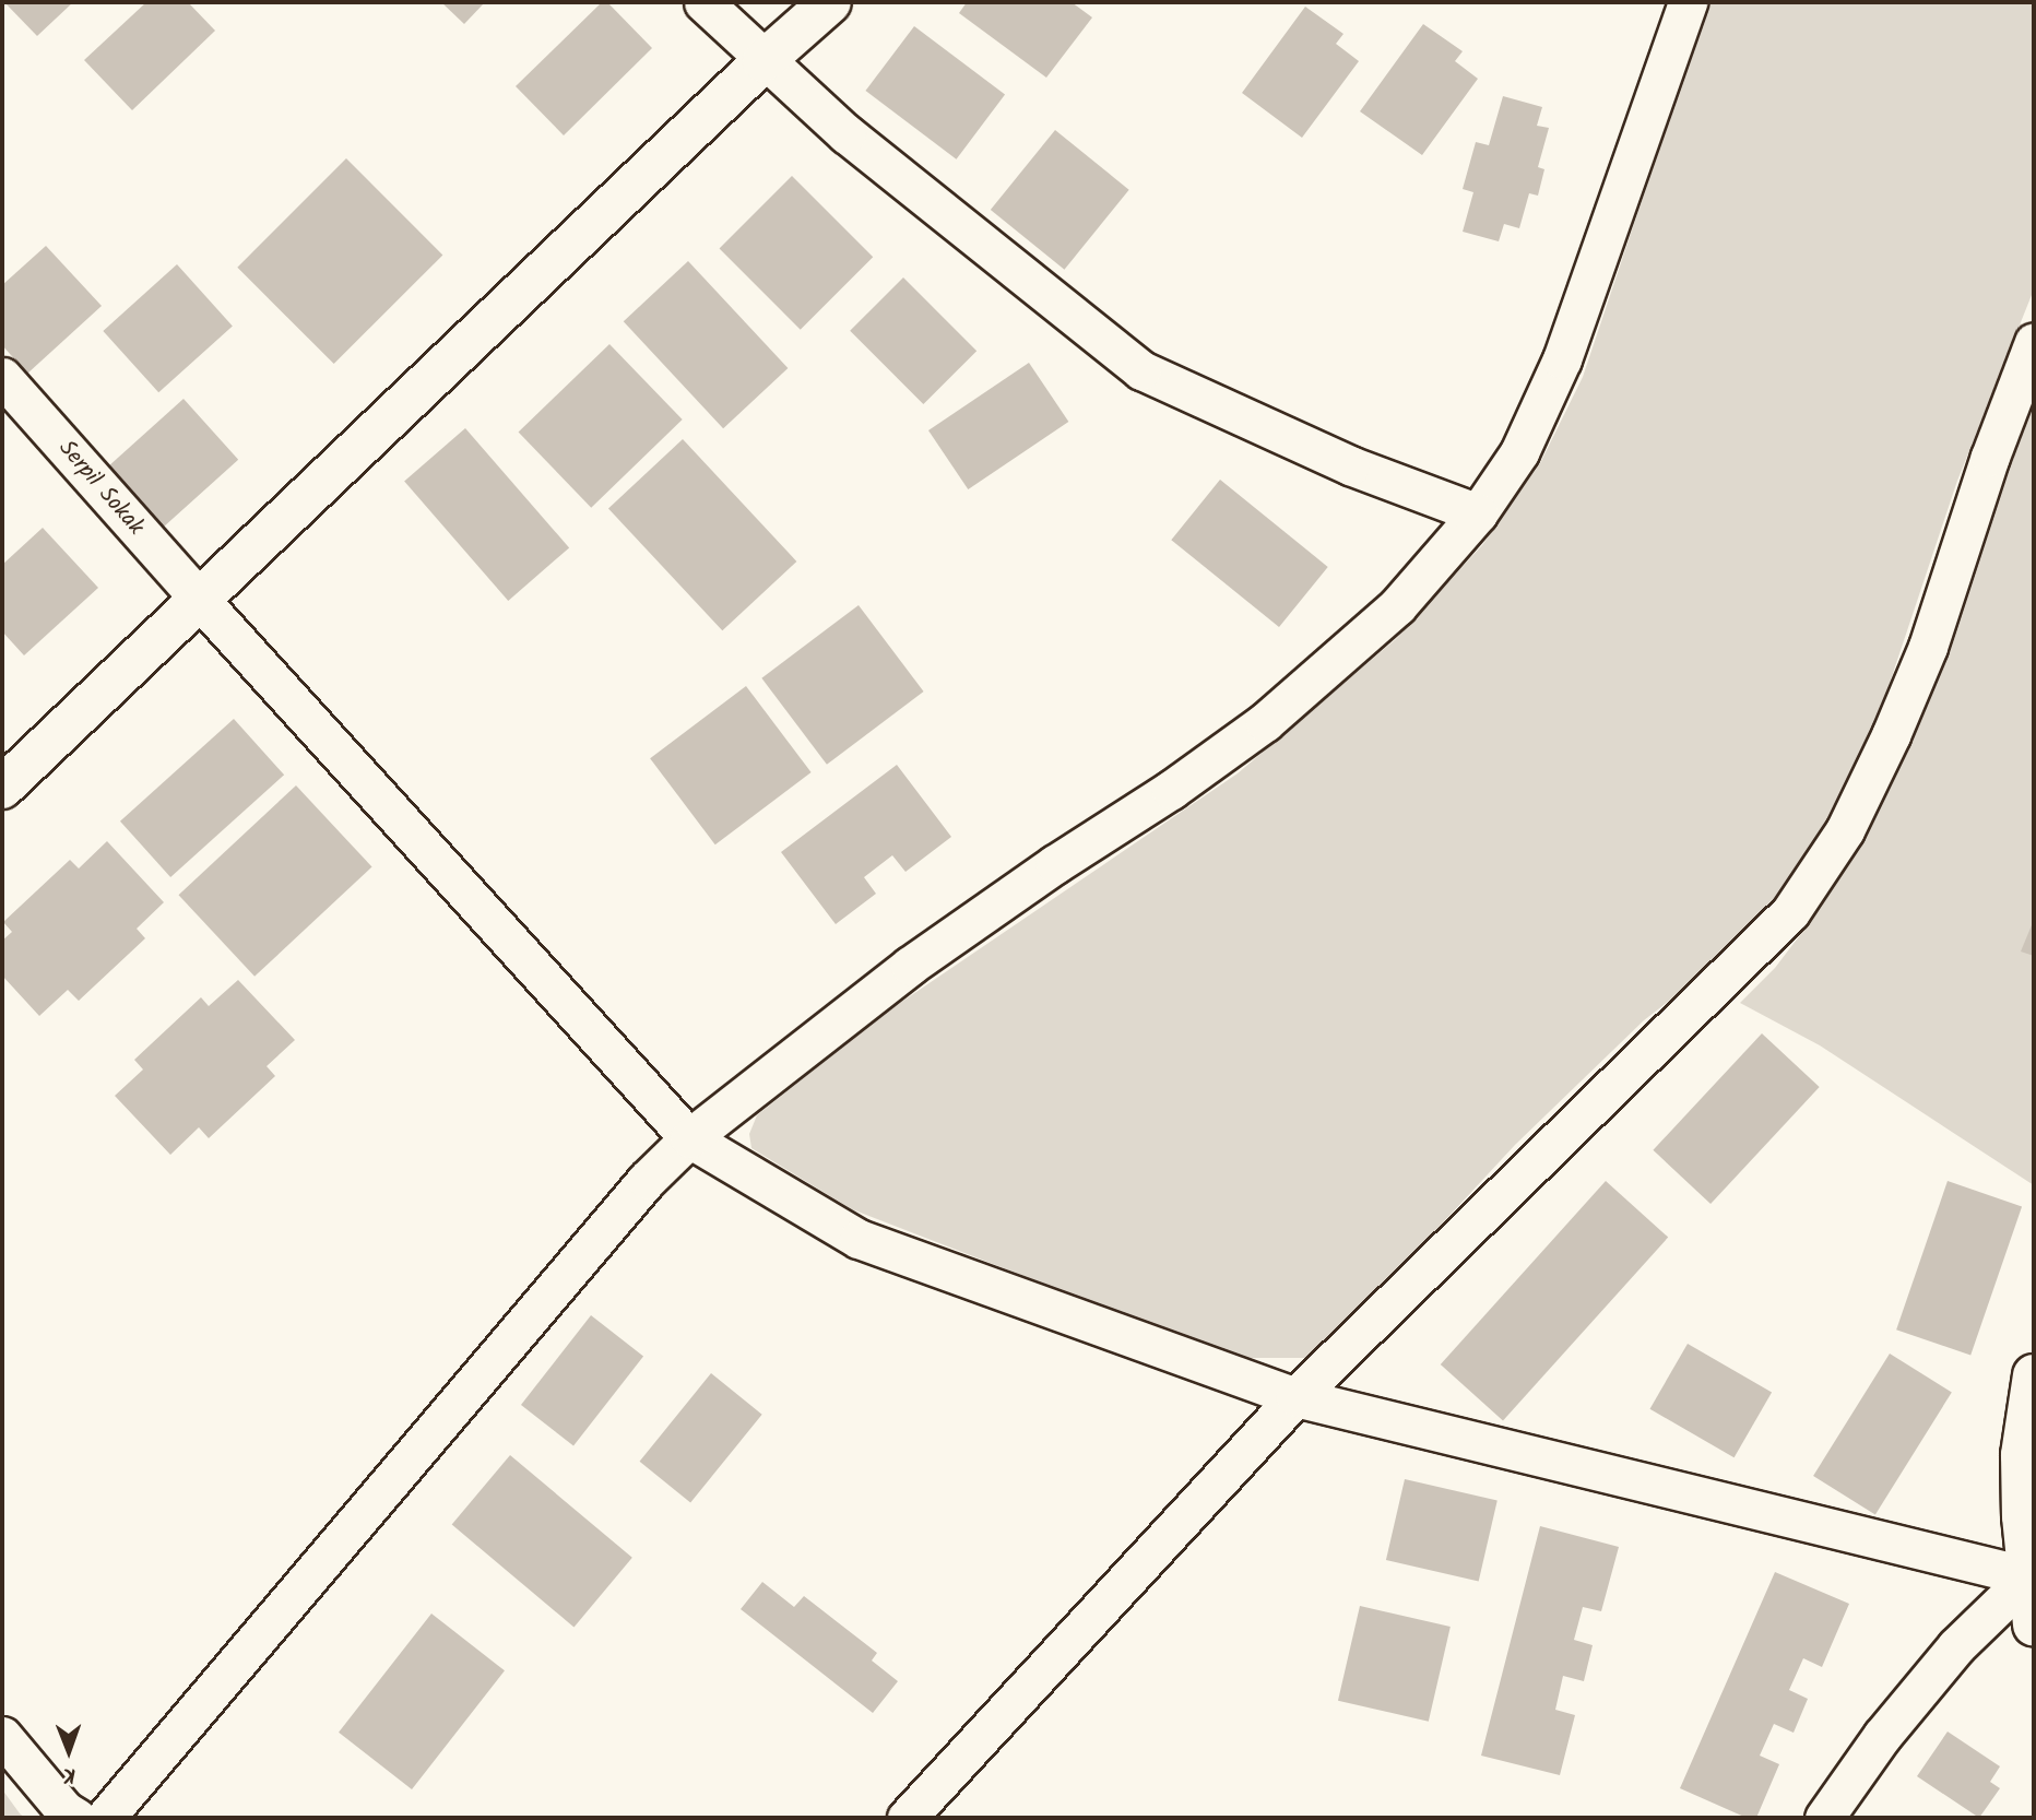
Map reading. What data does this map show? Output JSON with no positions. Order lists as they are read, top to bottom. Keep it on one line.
{"streets":{"street":["Serpil Sokak"]},"north":"bottom"}
